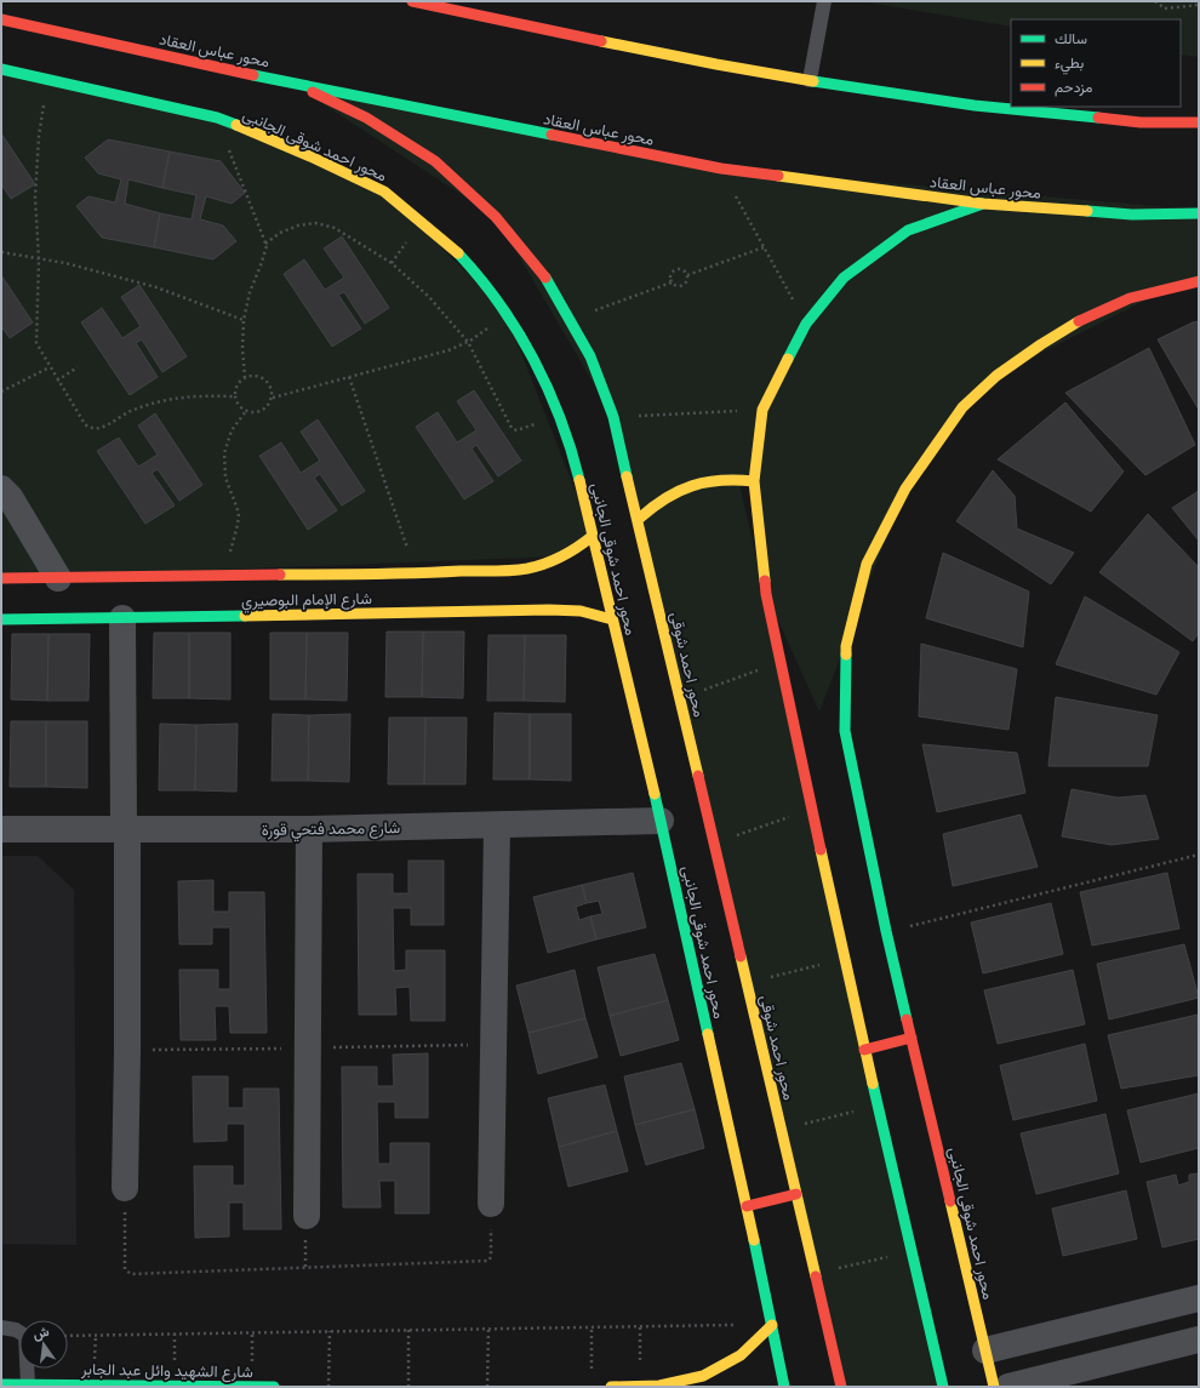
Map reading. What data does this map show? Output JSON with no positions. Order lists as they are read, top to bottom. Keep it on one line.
{"streets":{"main road":["محور عباس العقاد","محور احمد شوقى الجانبى","شارع الإمام البوصيري","محور احمد شوقى","شارع الشهيد وائل عبد الجابر"],"street":["شارع محمد فتحي قورة"]},"crossings":[["محور عباس العقاد","محور احمد شوقى"],["محور احمد شوقى الجانبى","شارع الإمام البوصيري"],["محور احمد شوقى الجانبى","شارع محمد فتحي قورة"]],"legend":["سالك","بطيء","مزدحم"],"north":"top"}
